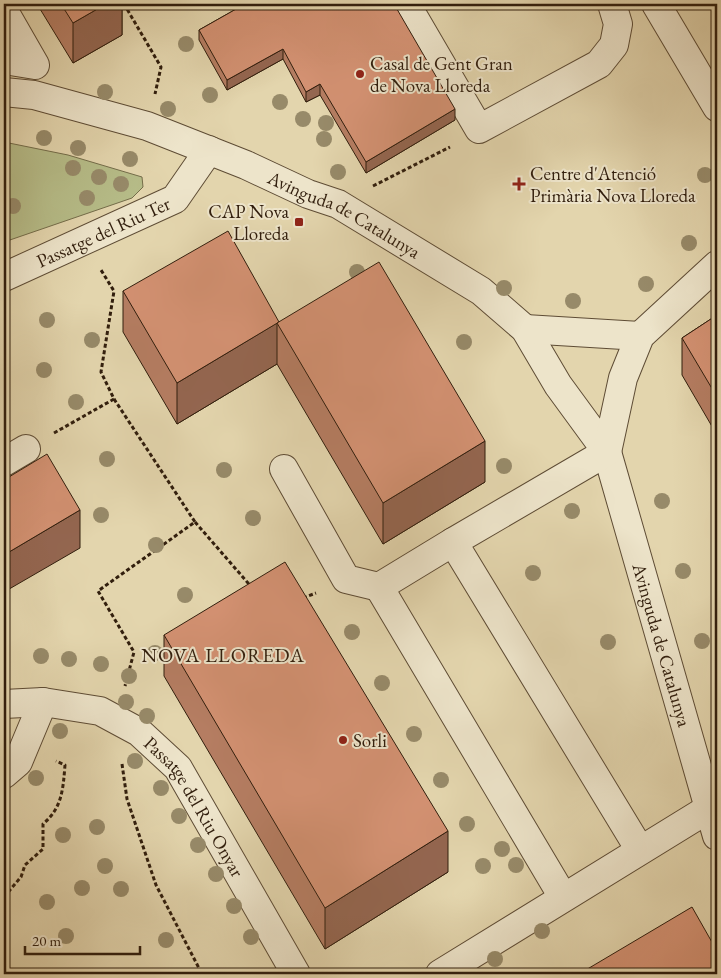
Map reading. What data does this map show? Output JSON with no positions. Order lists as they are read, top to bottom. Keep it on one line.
{"streets":{"street":["Avinguda de Catalunya","Passatge del Riu Ter","Passatge del Riu Onyar"]},"crossings":[["Avinguda de Catalunya","Passatge del Riu Ter"]],"districts":["NOVA LLOREDA"],"places":{"other":["Casal de Gent Gran de Nova Lloreda","Sorli"],"health":["Centre d'Atenció Primària Nova Lloreda"],"transit":["CAP Nova Lloreda"]},"scale_bar":"20 m"}
